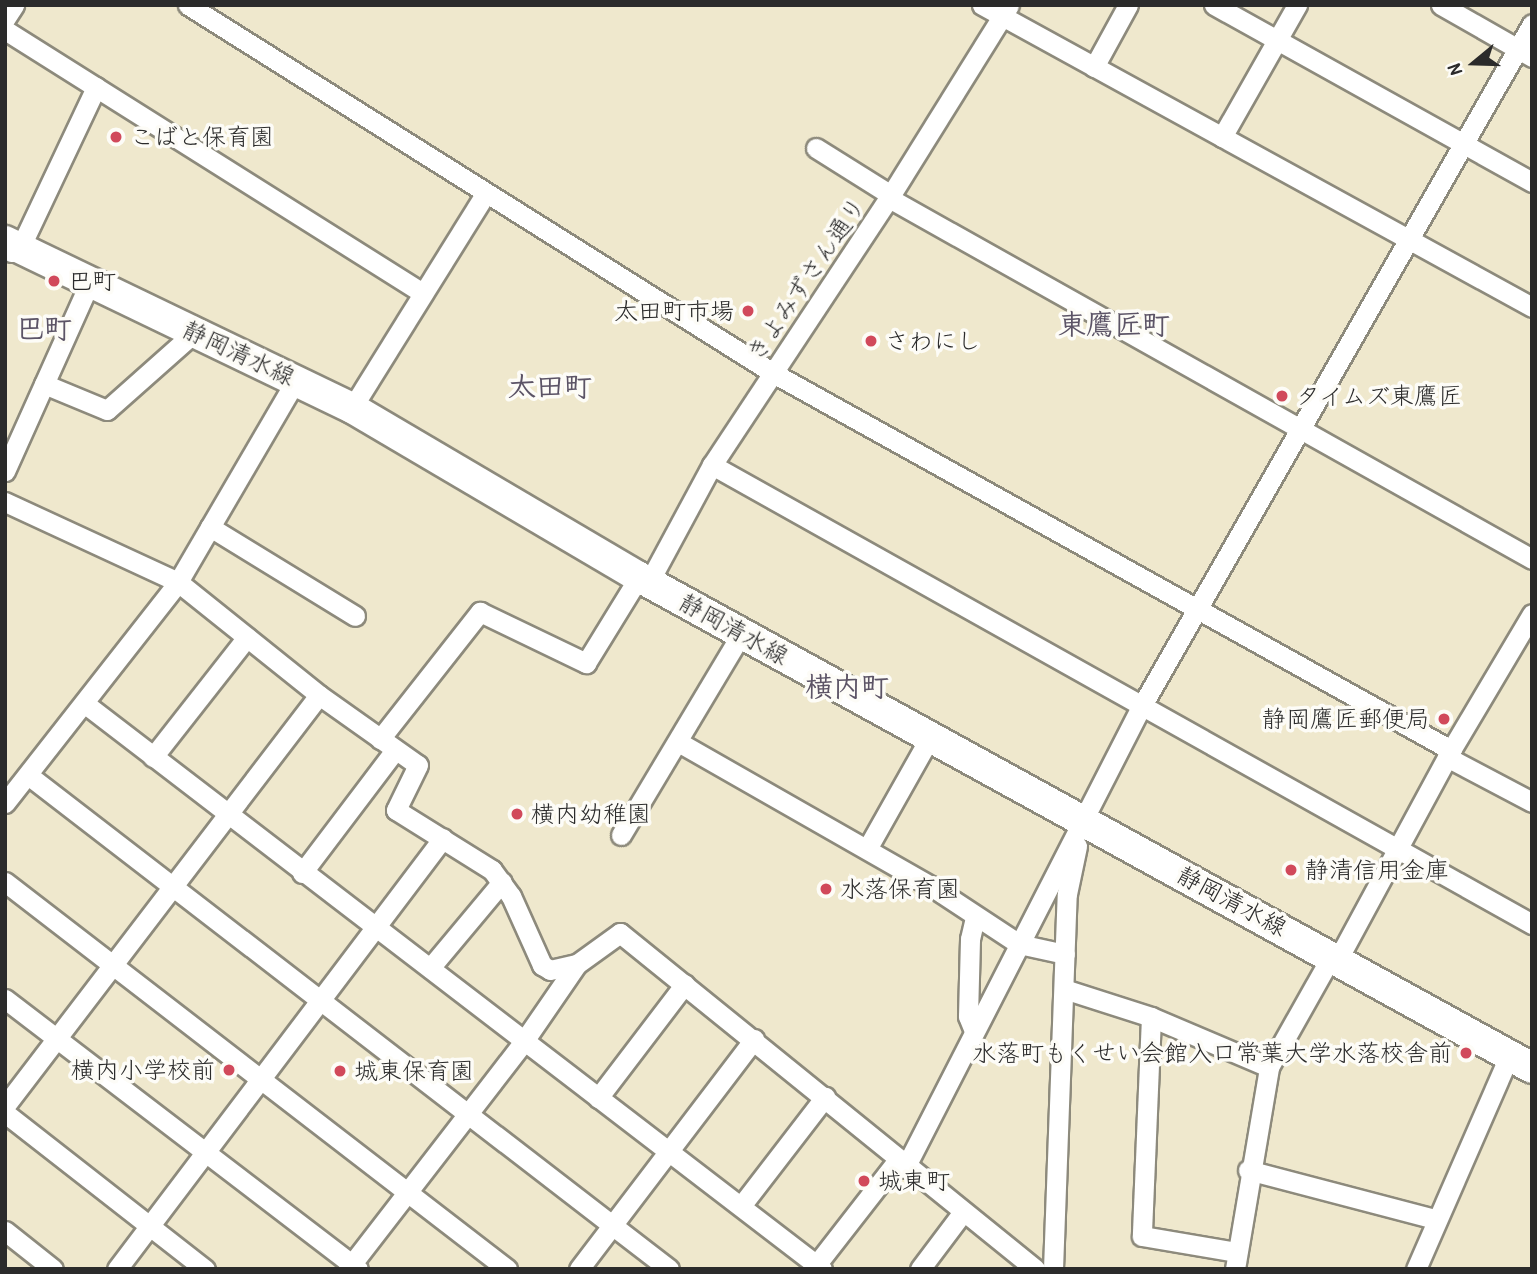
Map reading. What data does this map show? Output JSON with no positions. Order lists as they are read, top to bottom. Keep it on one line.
{"streets":{"main road":["静岡清水線"],"street":["きよみずさん通り"]},"crossings":[["きよみずさん通り","静岡清水線"]],"districts":["東鷹匠町","巴町","太田町","横内町"],"places":["こばと保育園","巴町","太田町市場","さわにし","タイムズ東鷹匠","静岡鷹匠郵便局","横内幼稚園","静清信用金庫","水落保育園","水落町もくせい会館入口常葉大学水落校舎前","横内小学校前","城東保育園","城東町"],"north":"left"}
